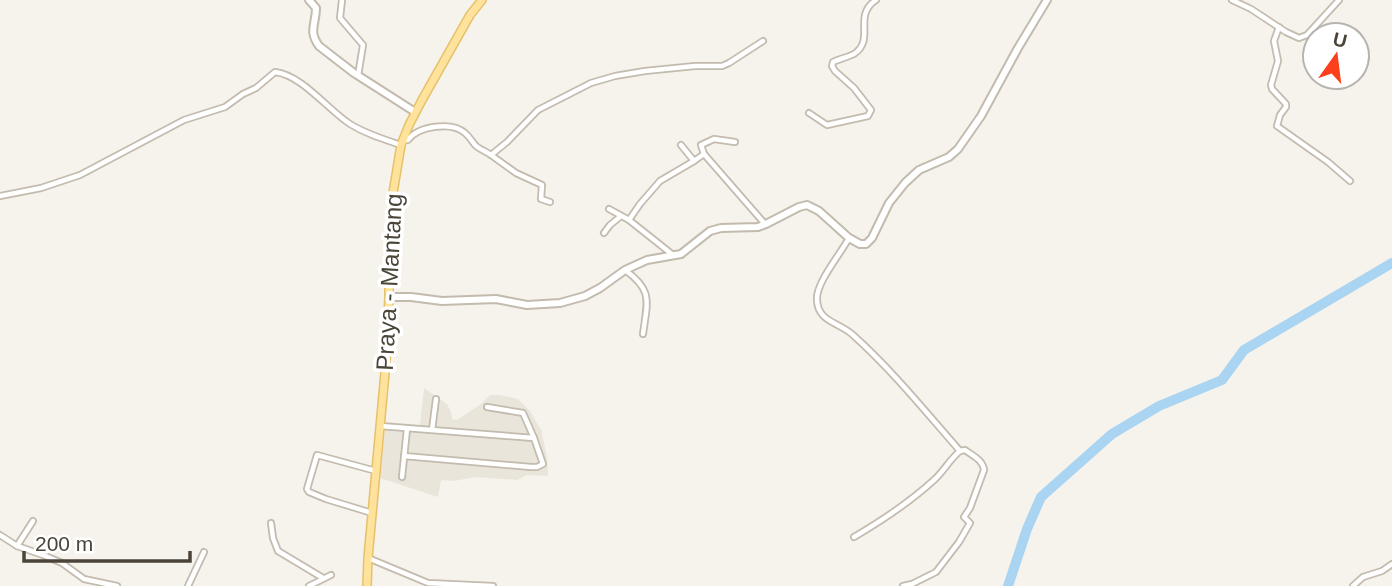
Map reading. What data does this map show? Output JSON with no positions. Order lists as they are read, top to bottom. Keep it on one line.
{"streets":{"main road":["Praya - Mantang"]},"scale_bar":"200 m","north":"top"}
